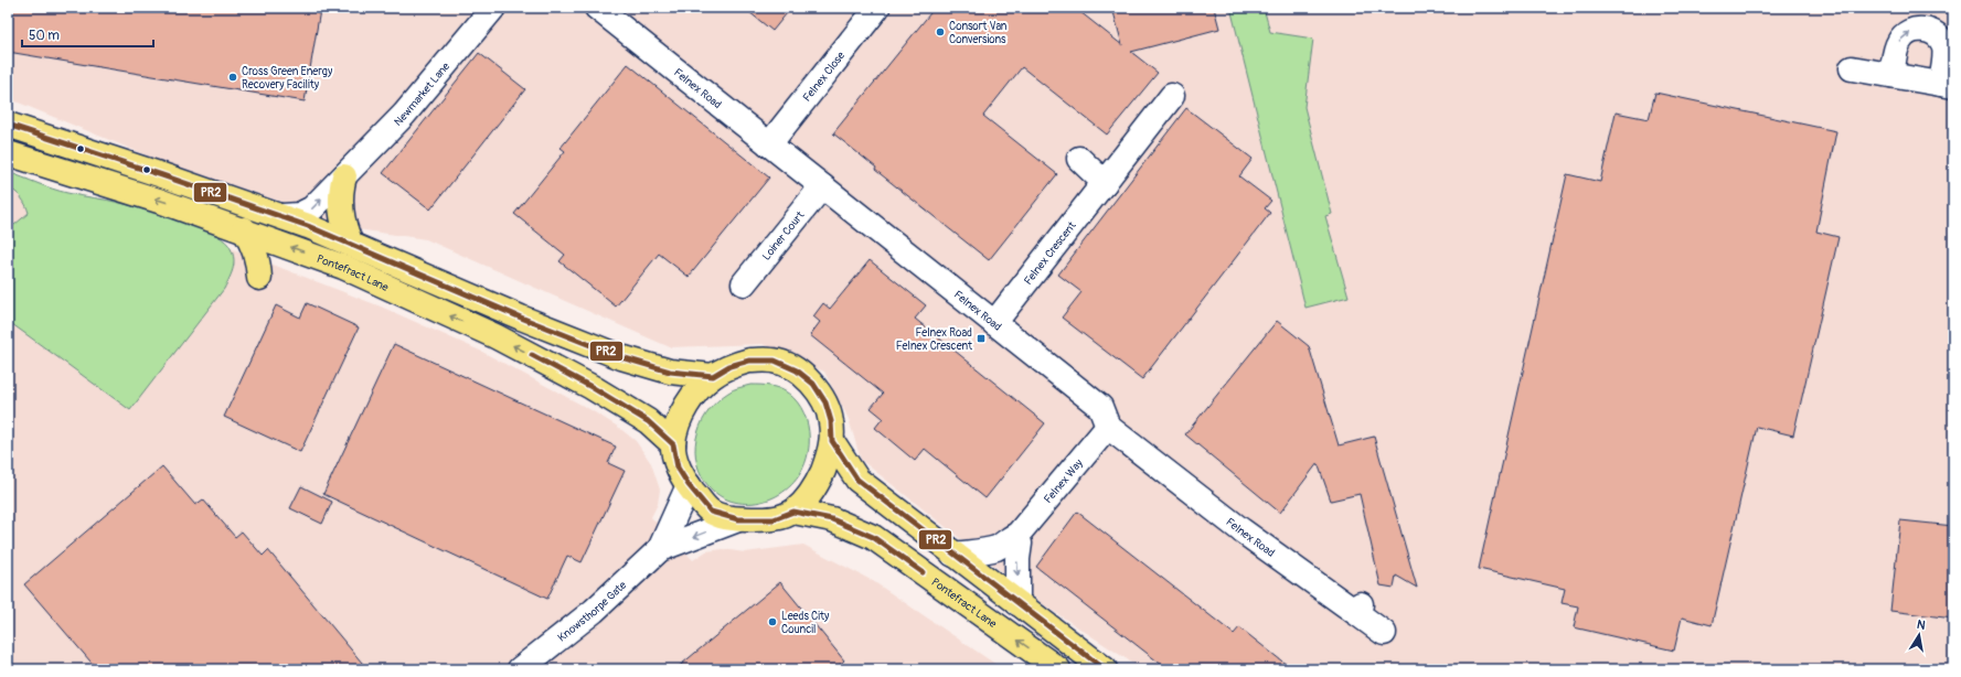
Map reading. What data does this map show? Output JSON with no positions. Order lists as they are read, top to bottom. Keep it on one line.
{"streets":{"highway":["Pontefract Lane"],"street":["Felnex Close","Felnex Road","Newmarket Lane","Loiner Court","Felnex Crescent","Felnex Way","Knowsthorpe Gate"]},"crossings":[["Felnex Close","Felnex Road"],["Felnex Road","Loiner Court"],["Felnex Road","Felnex Crescent"],["Felnex Road","Felnex Way"]],"places":{"other":["Consort Van Conversions","Cross Green Energy Recovery Facility","Leeds City Council"],"transit":["Felnex Road Felnex Crescent"]},"lines":["transit line PR2"],"scale_bar":"50 m","north":"top"}
